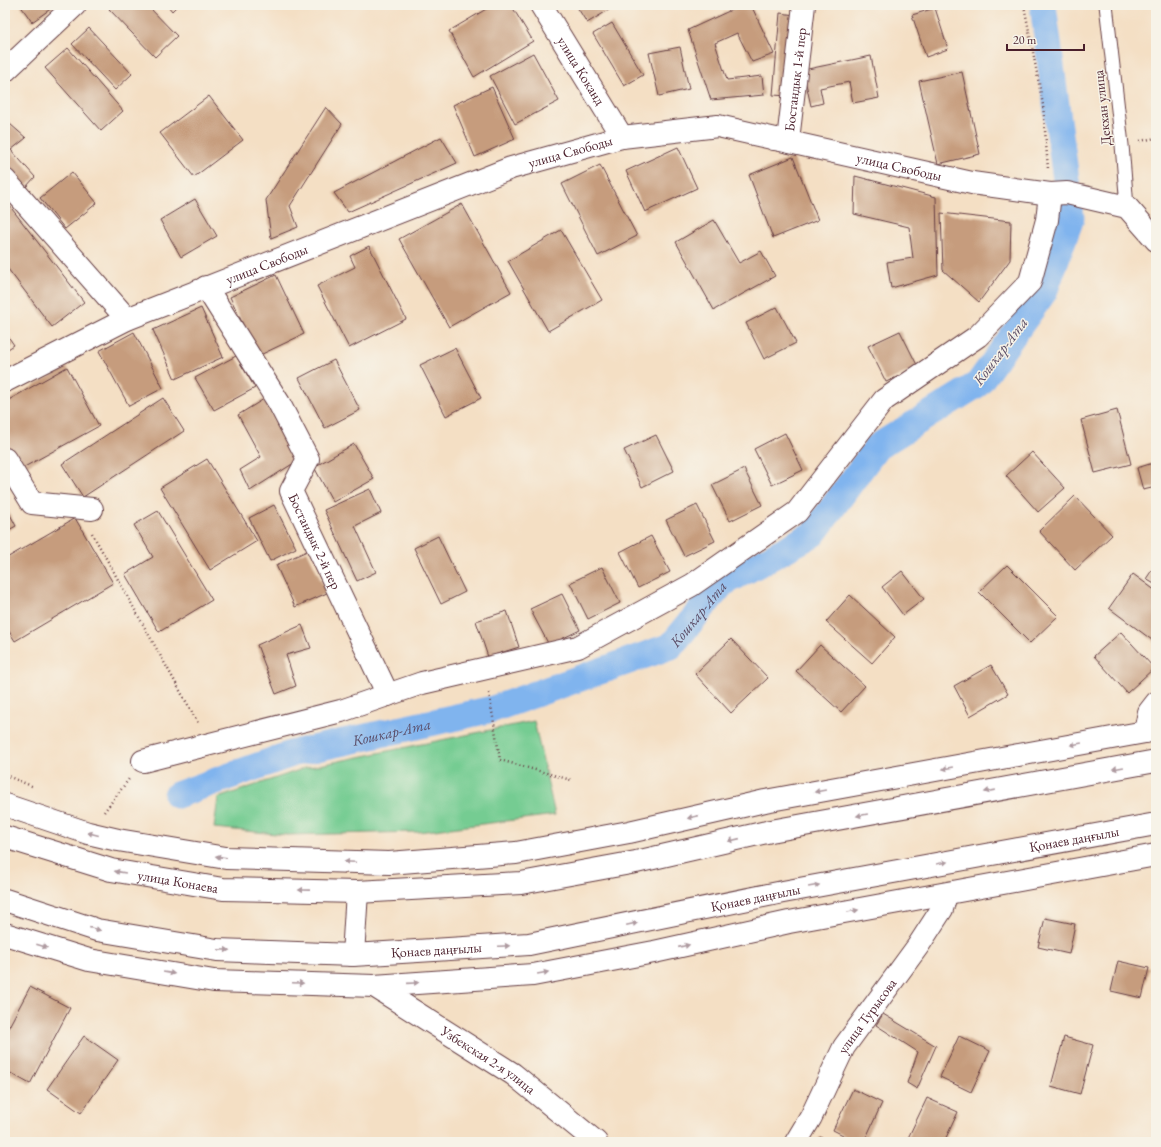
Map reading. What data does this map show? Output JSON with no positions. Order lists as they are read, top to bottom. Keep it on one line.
{"streets":{"main road":["улица Коканд","Бостандык 1-й пер","улица Свободы","Бостандык 2-й пер","Қонаев даңғылы","улица Конаева","улица Турысова","Узбекская 2-я улица"],"lane":["Декхан улица"]},"crossings":[["улица Коканд","улица Свободы"],["Бостандык 1-й пер","улица Свободы"],["Декхан улица","улица Свободы"],["улица Свободы","Бостандык 2-й пер"]],"water":["Кошкар-Ата"],"scale_bar":"20 m"}
